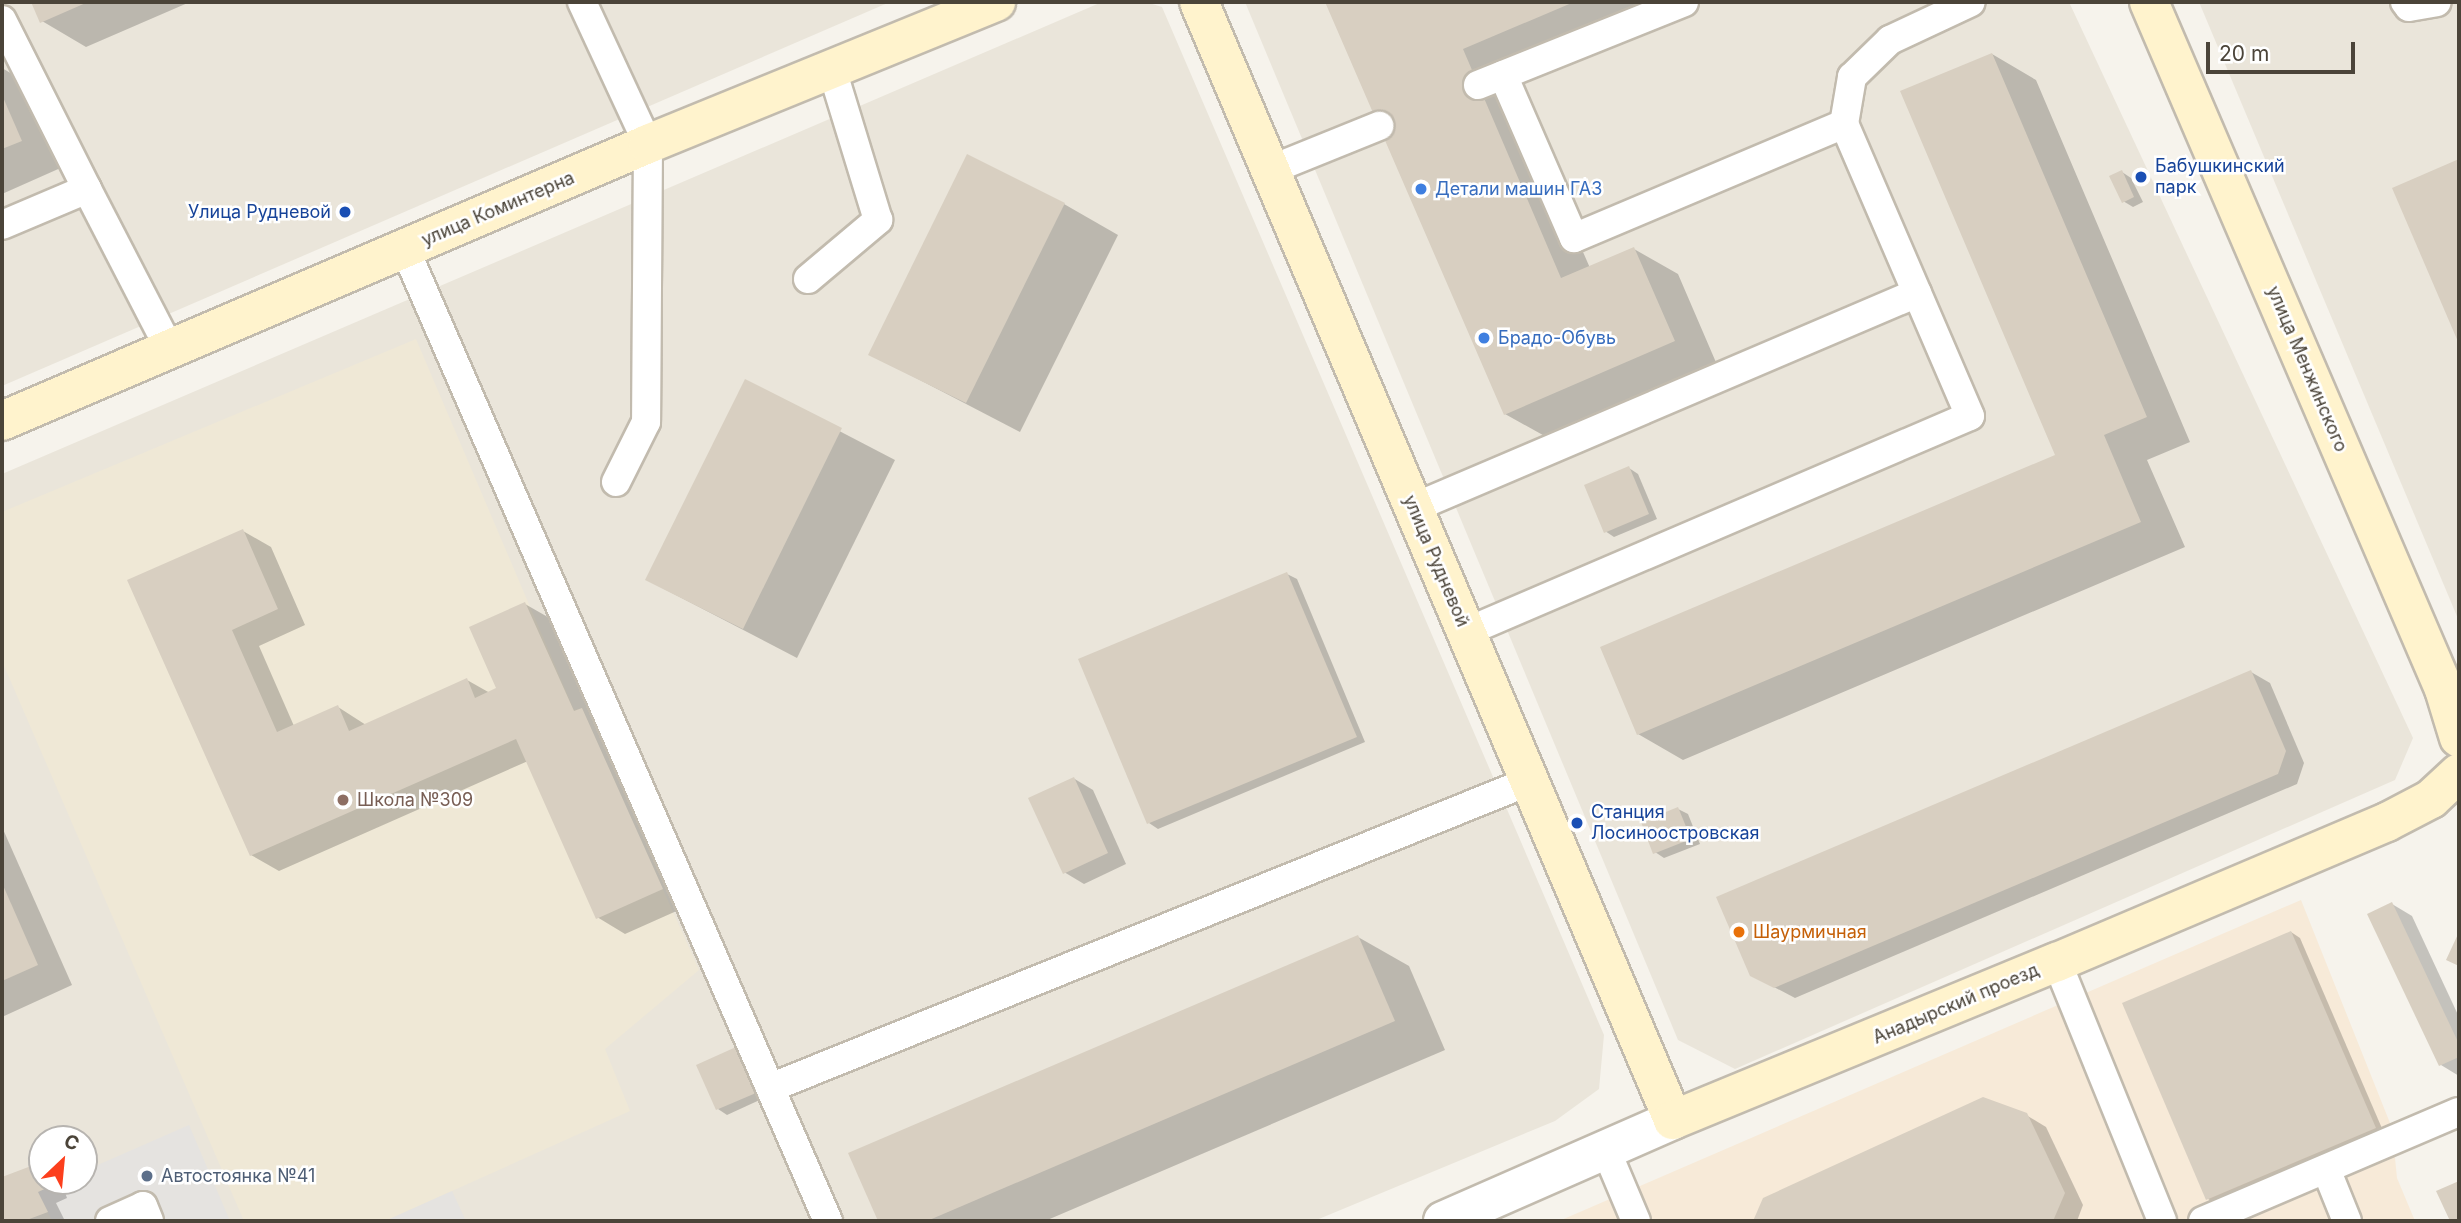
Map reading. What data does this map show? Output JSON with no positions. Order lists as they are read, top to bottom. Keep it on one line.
{"streets":{"street":["улица Коминтерна","улица Менжинского","улица Рудневой","Анадырский проезд"]},"crossings":[["улица Рудневой","Анадырский проезд"]],"places":["Бабушкинский парк","Детали машин ГАЗ","Улица Рудневой","Брадо-Обувь","Школа №309","Станция Лосиноостровская","Шаурмичная","Автостоянка №41"],"scale_bar":"20 m","north":"top right"}
